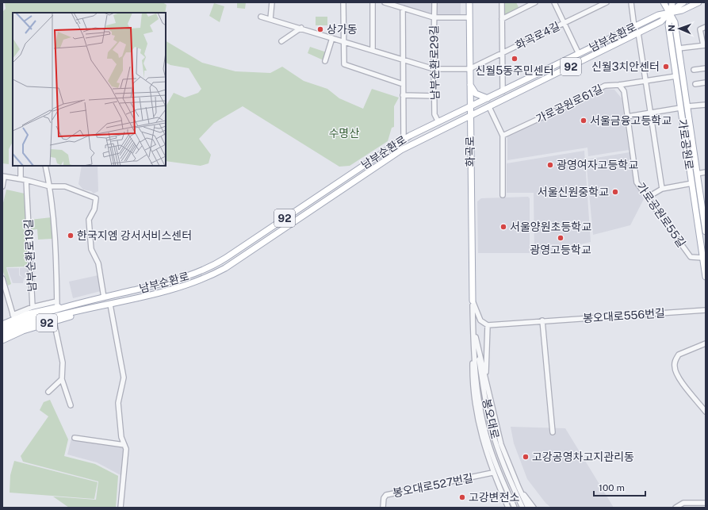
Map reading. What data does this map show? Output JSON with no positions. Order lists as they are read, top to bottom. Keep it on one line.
{"streets":{"main road":["남부순환로","92","가로공원로","화곡로"],"street":["화곡로4길","남부순환로29길","가로공원로61길","가로공원로55길","남부순환로19길","봉오대로556번길","봉오대로","봉오대로527번길"]},"crossings":[["화곡로4길","화곡로"],["남부순환로","남부순환로29길"],["남부순환로","가로공원로"],["남부순환로","화곡로"],["남부순환로","남부순환로19길"],["가로공원로61길","가로공원로"],["가로공원로61길","가로공원로55길"],["가로공원로","가로공원로55길"],["화곡로","봉오대로"]],"parks":["수명산"],"places":["상가동","신월5동주민센터","신월3치안센터","서울금융고등학교","광영여자고등학교","서울신원중학교","서울양원초등학교","한국지엠 강서서비스센터","광영고등학교","고강공영차고지관리동","고강변전소"],"scale_bar":"100 m","north":"left"}
